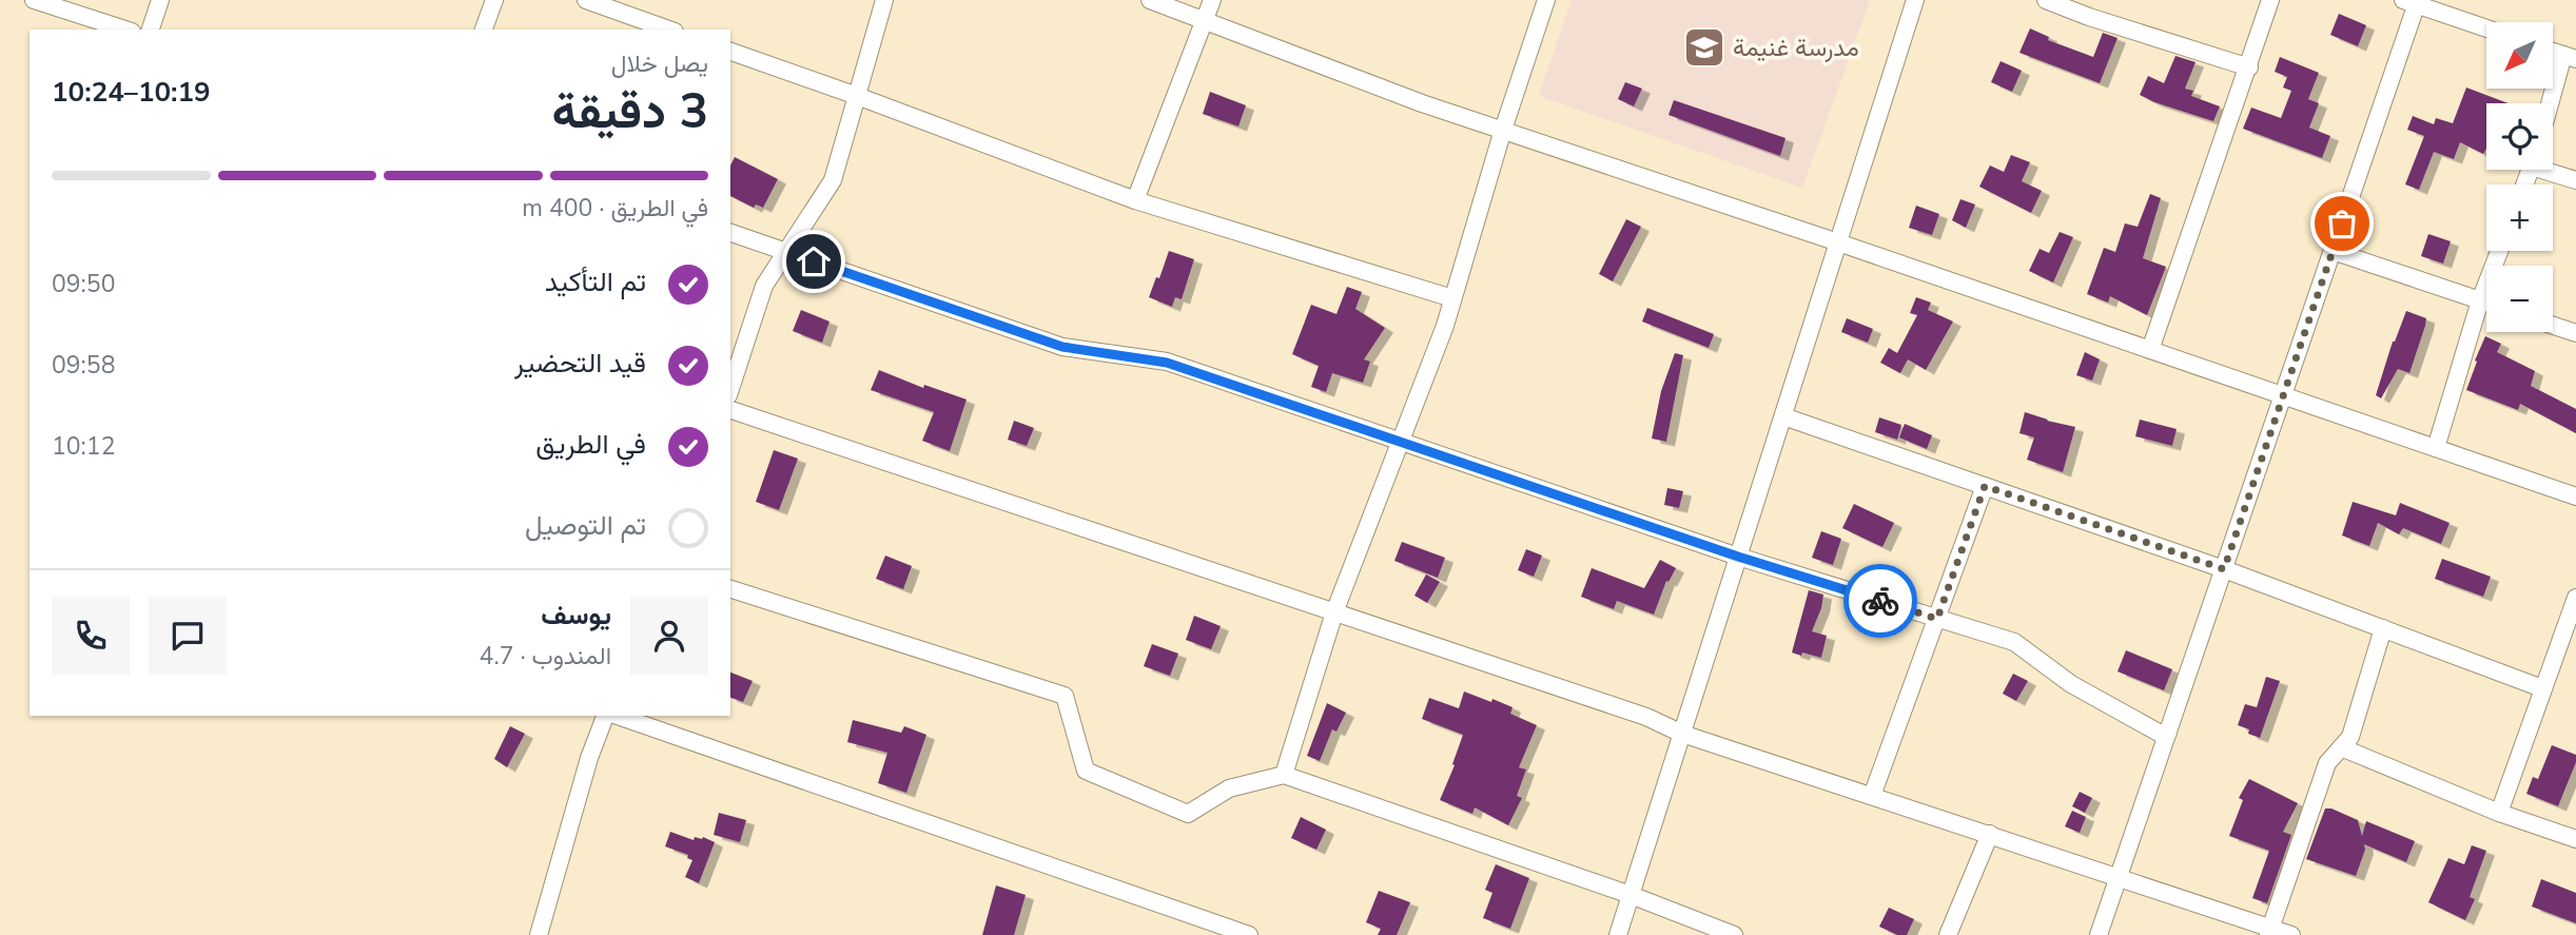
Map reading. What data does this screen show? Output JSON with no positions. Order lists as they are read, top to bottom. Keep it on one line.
{"places":{"school or university":["مدرسة غنيمة"]},"north":"bottom left","page":{"map_buttons":["+","−"],"heading":["3 دقيقة","يصل خلال","10:19–10:24"],"panel":["يوسف","المندوب · 4.7"],"bar":"في الطريق · 400 m","list":[["تم التأكيد","09:50"],["قيد التحضير","09:58"],["في الطريق","10:12"],"تم التوصيل"]}}
